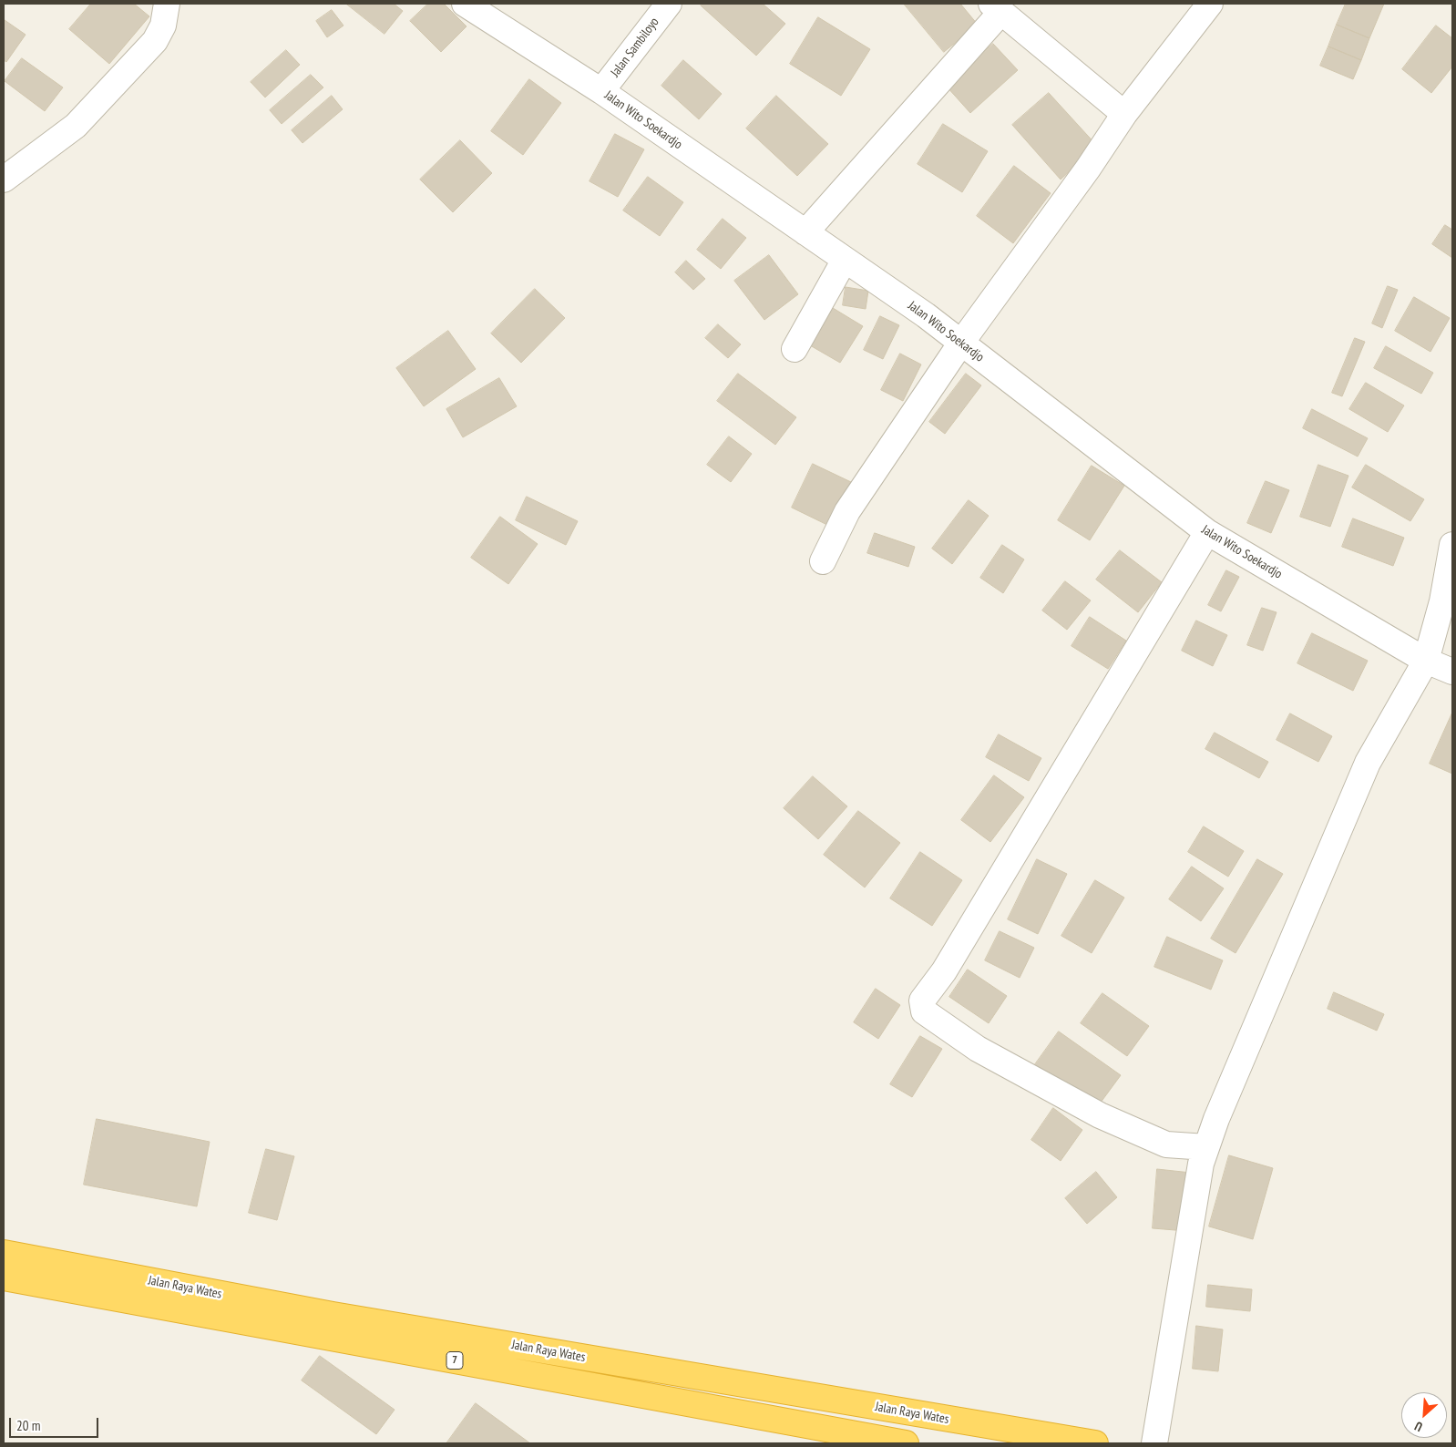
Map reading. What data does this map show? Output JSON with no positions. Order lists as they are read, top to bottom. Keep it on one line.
{"streets":{"highway":["Jalan Raya Wates","7"],"street":["Jalan Sambiloyo","Jalan Wito Soekardjo"]},"crossings":[["Jalan Sambiloyo","Jalan Wito Soekardjo"]],"scale_bar":"20 m","north":"bottom left"}
